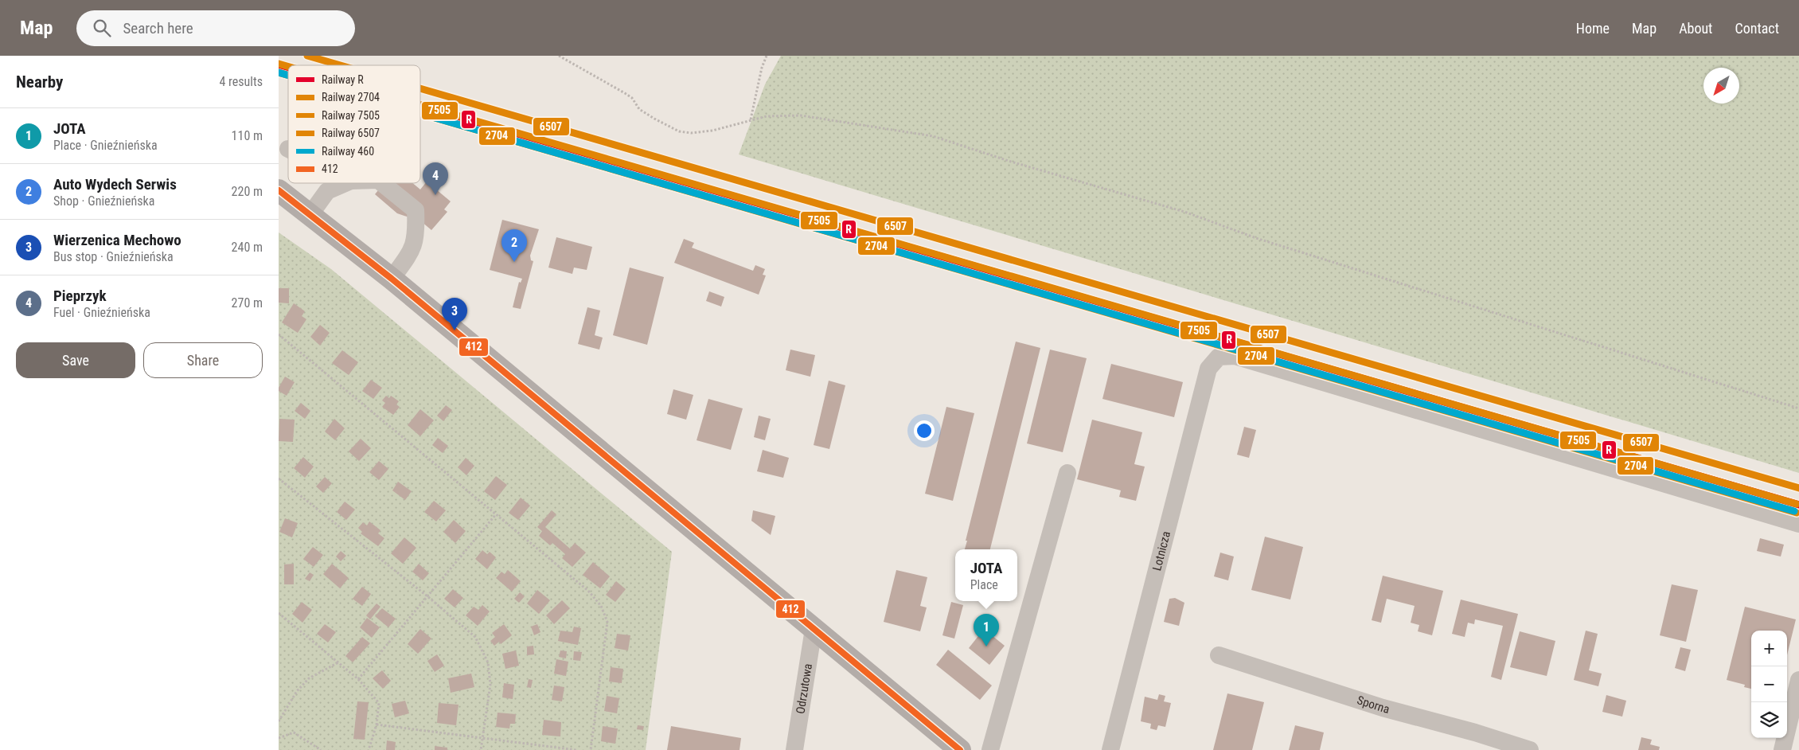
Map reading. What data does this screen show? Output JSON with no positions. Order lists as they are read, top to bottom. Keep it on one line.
{"streets":{"street":["Lotnicza","Odrzutowa","Sporna"]},"lines":["rail line 6507","rail line 7505","rail line R","rail line 2704","rail line 460","transit line 412"],"legend":["Railway R","Railway 2704","Railway 7505","Railway 6507","Railway 460","412"],"north":"bottom left","page":{"header":"Map","search":"Search here","nav":["Home","Map","About","Contact"],"heading":["Nearby","4 results"],"list":[{"mark":"1","name":"JOTA","note":"Place · Gnieźnieńska","value":"110 m"},{"mark":"2","name":"Auto Wydech Serwis","note":"Shop · Gnieźnieńska","value":"220 m"},{"mark":"3","name":"Wierzenica Mechowo","note":"Bus stop · Gnieźnieńska","value":"240 m"},{"mark":"4","name":"Pieprzyk","note":"Fuel · Gnieźnieńska","value":"270 m"}],"pins":["4","2","3","1"],"buttons":["Save","Share"],"popup":["JOTA","Place"],"map_buttons":["+","−"]}}
